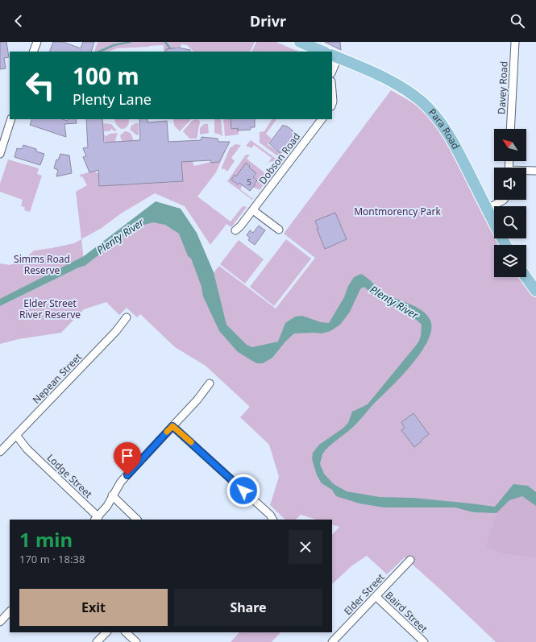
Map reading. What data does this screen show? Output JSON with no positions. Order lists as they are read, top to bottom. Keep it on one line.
{"streets":{"main road":["Para Road"],"street":["Davey Road","Dobson Road","Nepean Street","Lodge Street","Elder Street","Baird Street"]},"crossings":[["Nepean Street","Lodge Street"],["Elder Street","Baird Street"]],"water":["Plenty River"],"parks":["Montmorency Park","Simms Road Reserve","Elder Street River Reserve"],"house_numbers":["5"],"north":"top left","page":{"header":"Drivr","turn":["100 m","Plenty Lane"],"heading":["1 min","170 m · 18:38"],"buttons":["Exit","Share"]}}
